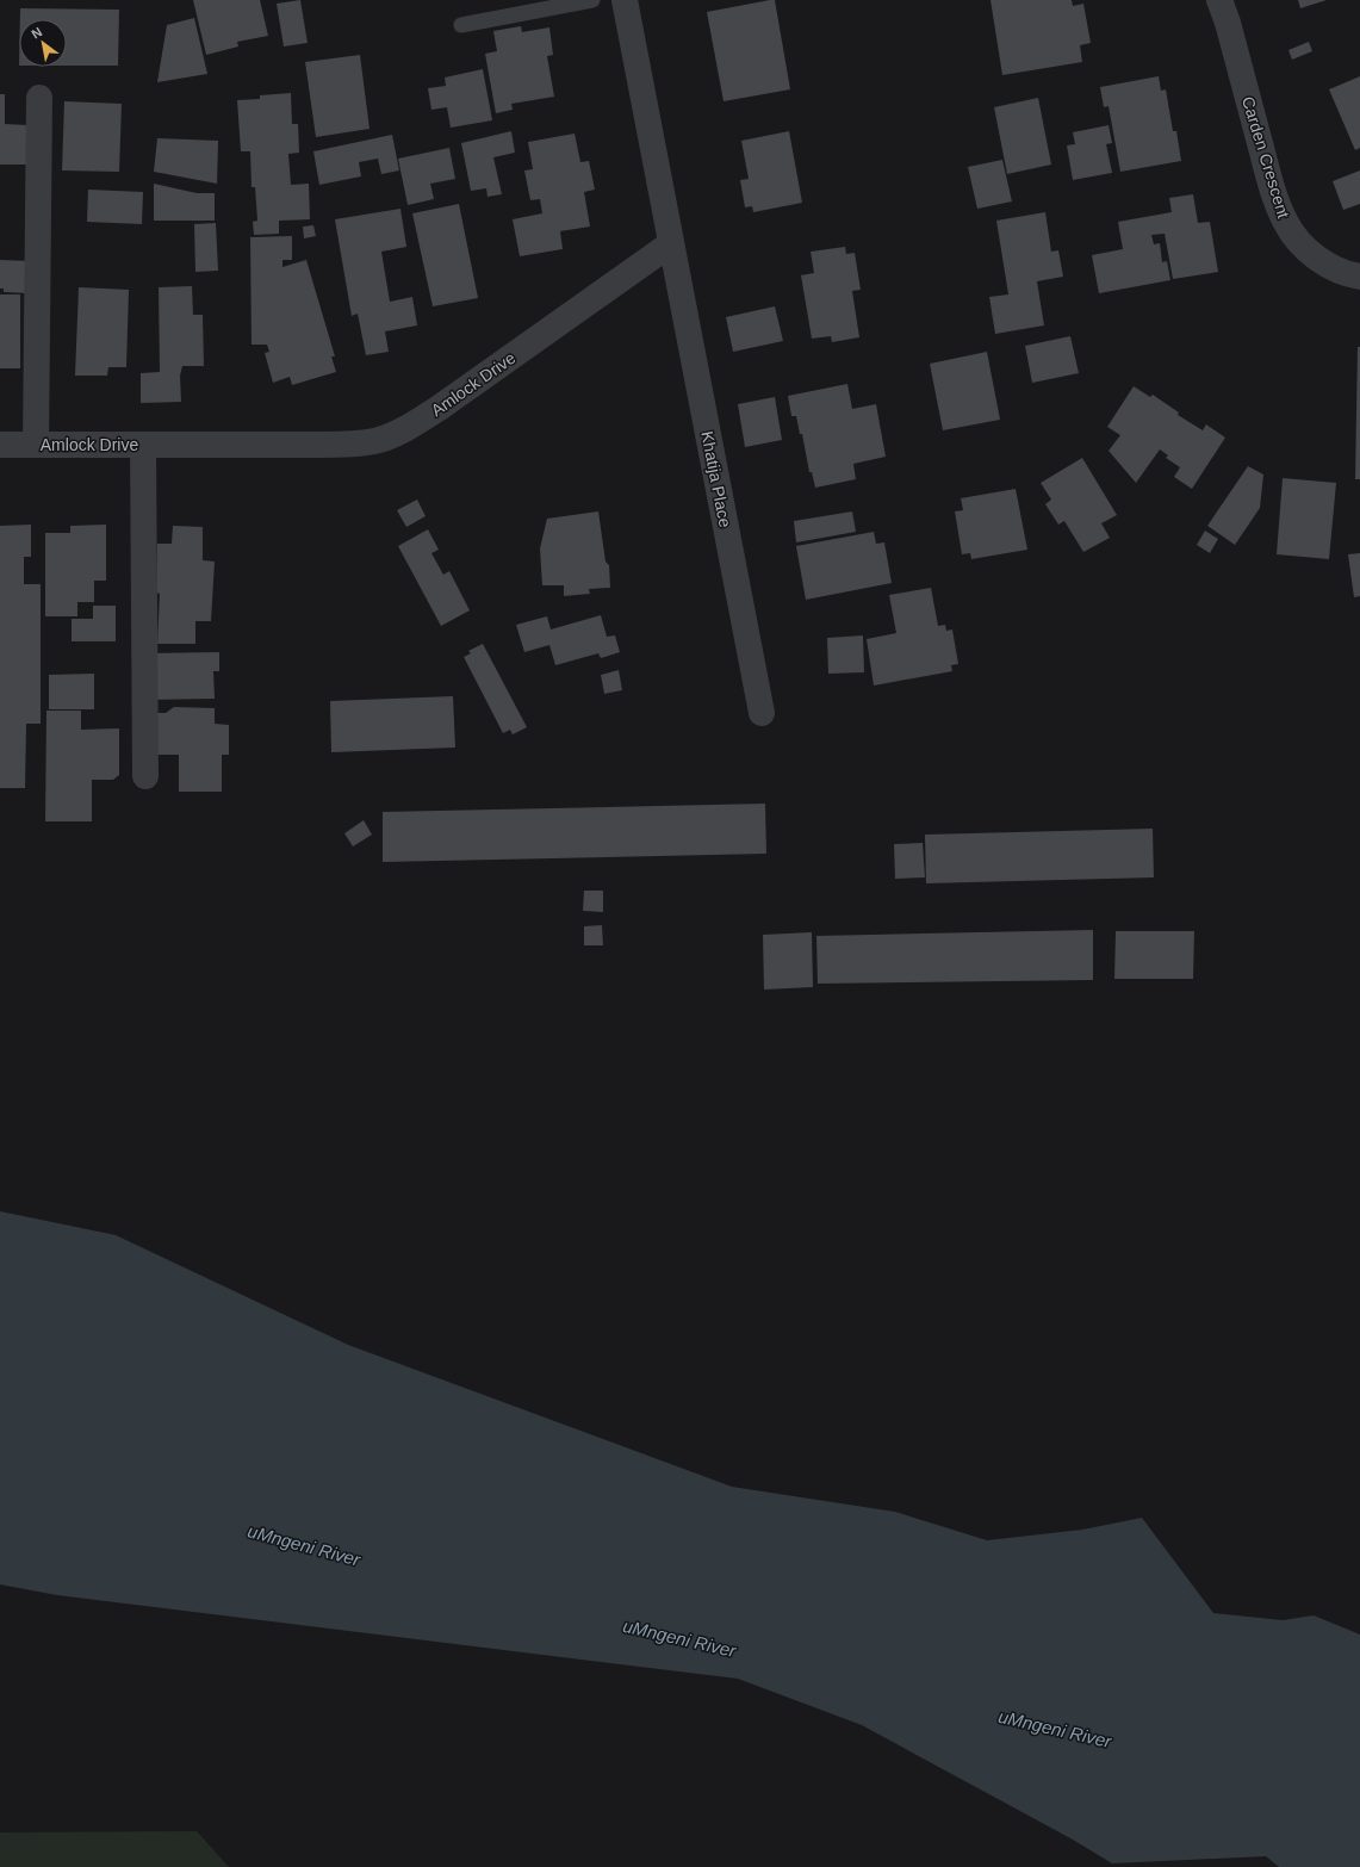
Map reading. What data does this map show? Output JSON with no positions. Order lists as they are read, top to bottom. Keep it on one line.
{"streets":{"street":["Carden Crescent","Amlock Drive","Khatija Place"]},"crossings":[["Amlock Drive","Khatija Place"]],"water":["uMngeni River"],"north":"top left"}
